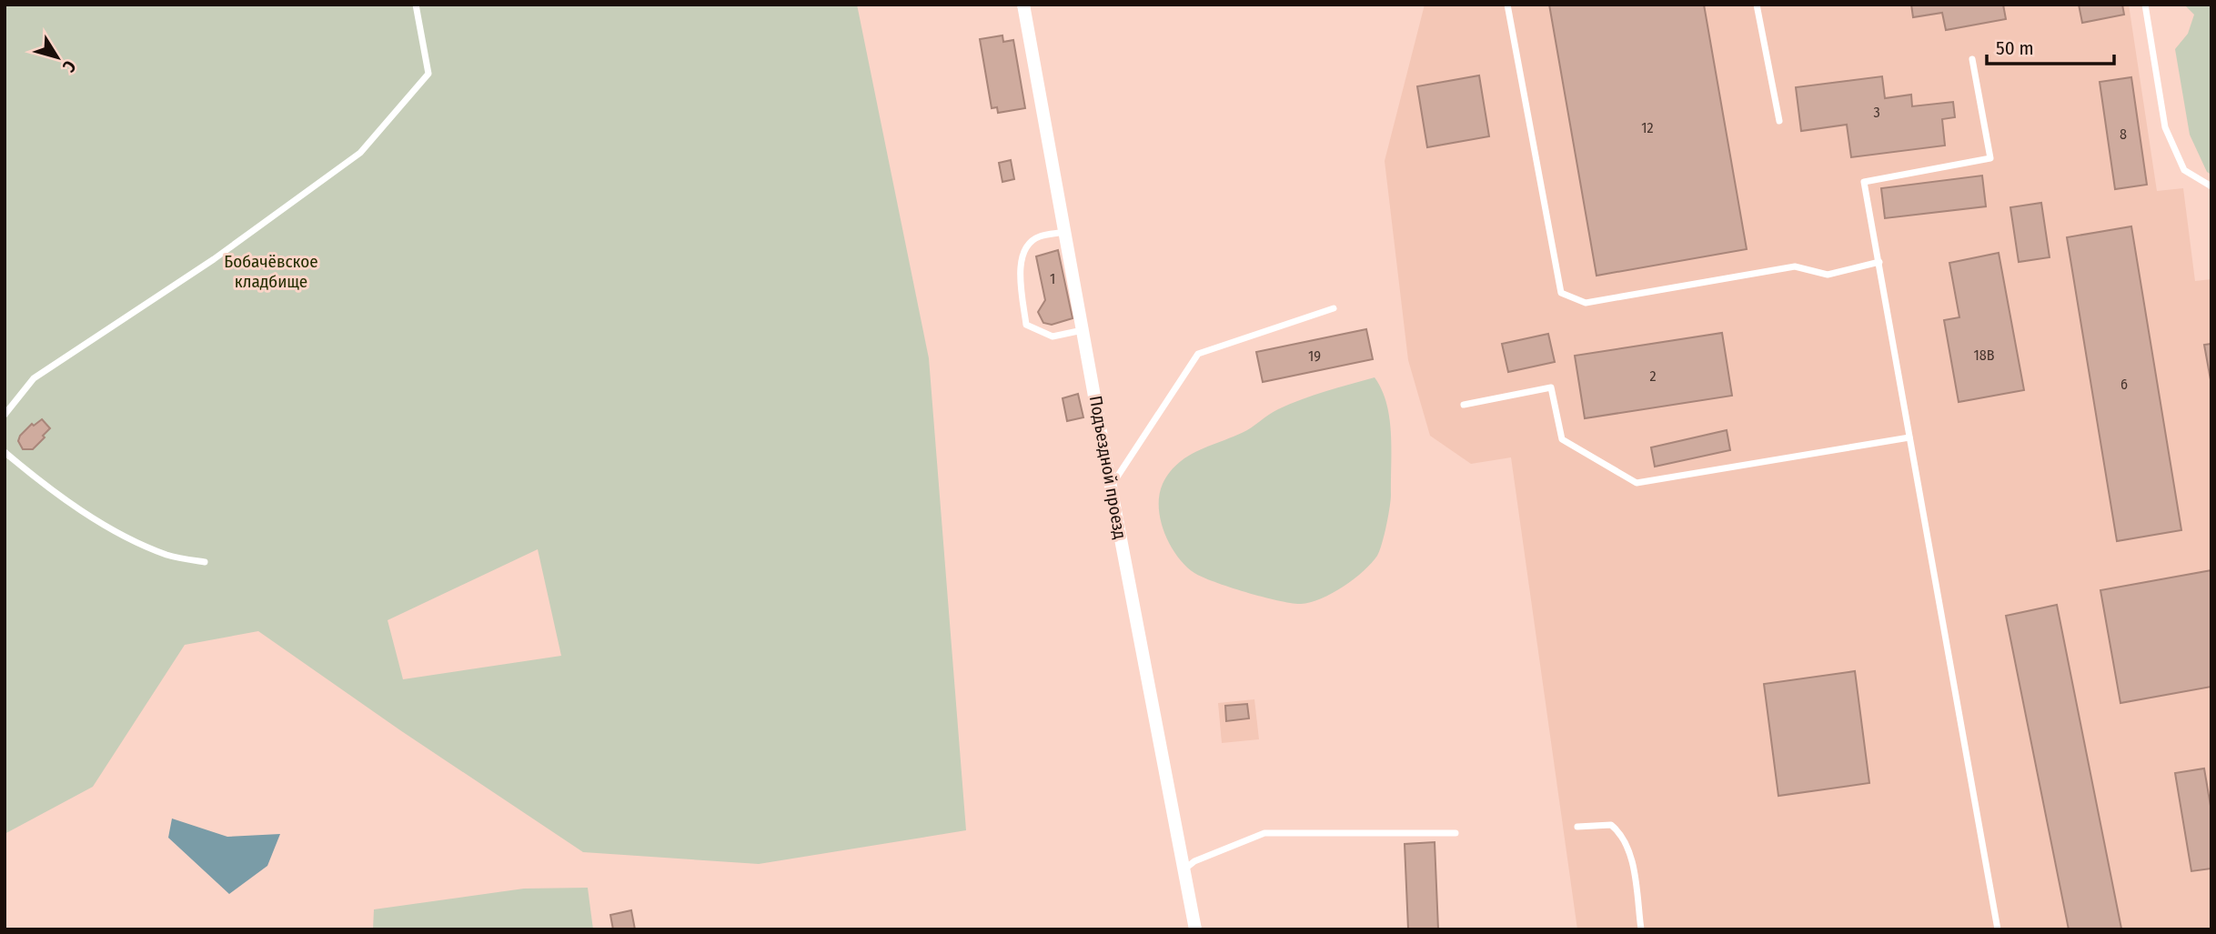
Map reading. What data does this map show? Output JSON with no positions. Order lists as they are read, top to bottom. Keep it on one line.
{"streets":{"street":["Подъездной проезд"]},"parks":["Бобачёвское кладбище"],"house_numbers":["3","12","8","1","18В","19","2","6"],"scale_bar":"50 m","north":"bottom right"}
